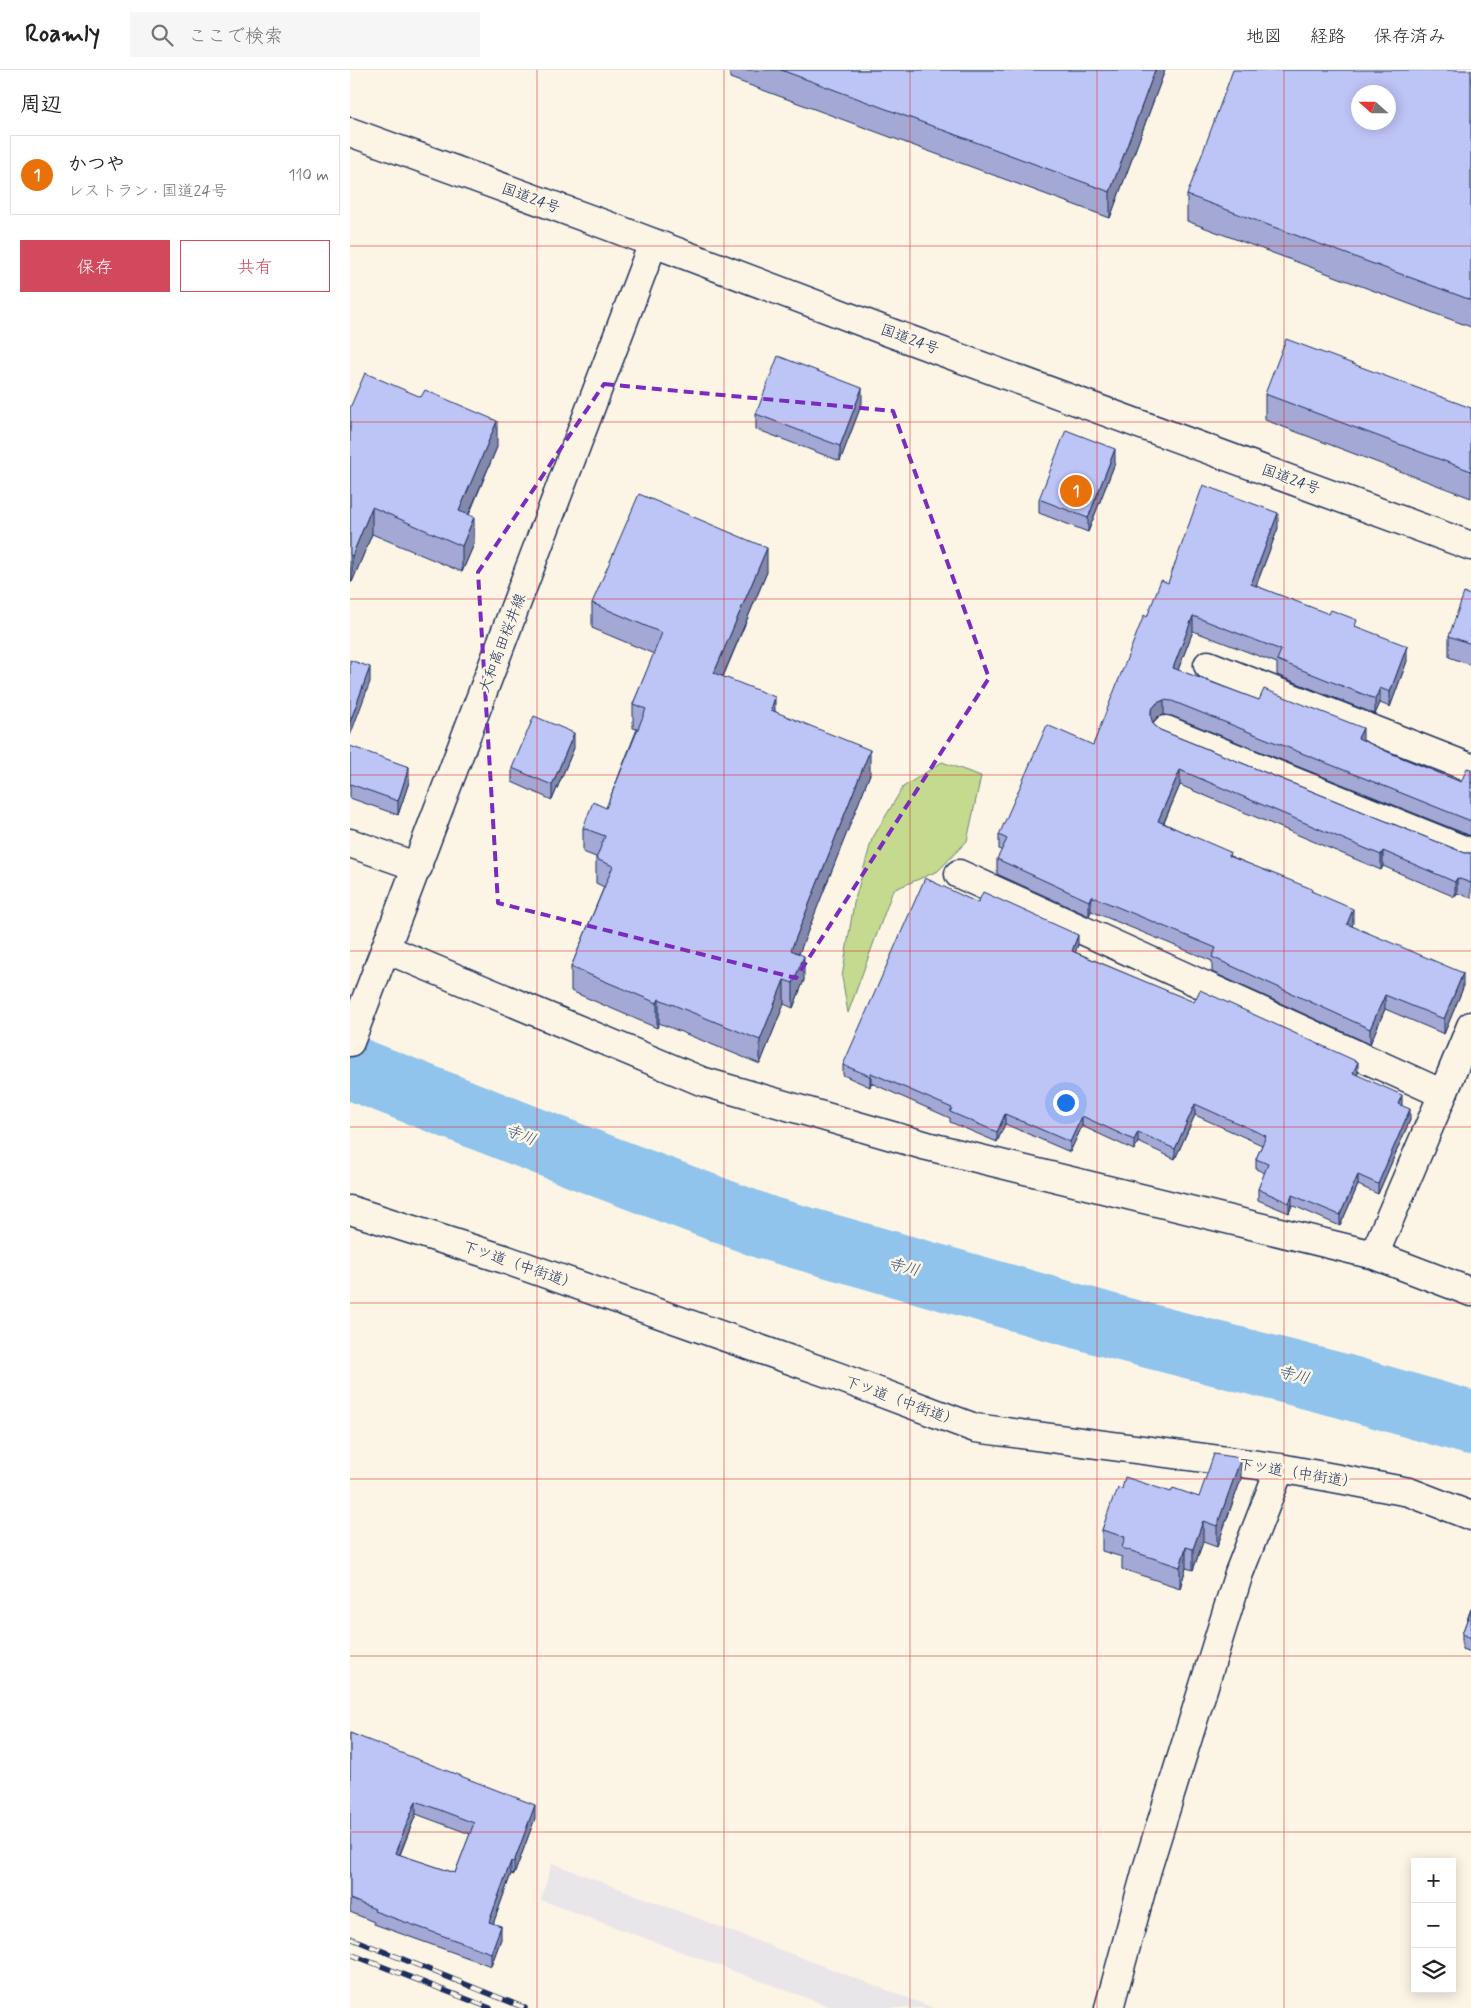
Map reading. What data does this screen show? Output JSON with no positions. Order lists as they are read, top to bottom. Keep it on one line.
{"streets":{"main road":["国道24号","大和高田桜井線","下ツ道（中街道）"]},"crossings":[["国道24号","大和高田桜井線"]],"water":["寺川"],"north":"left","page":{"header":"Roamly","search":"ここで検索","nav":["地図","経路","保存済み"],"heading":"周辺","list":[{"mark":"1","name":"かつや","note":"レストラン · 国道24号","value":"110 m"}],"buttons":["保存","共有"],"pins":"1","map_buttons":["+","−"]}}
